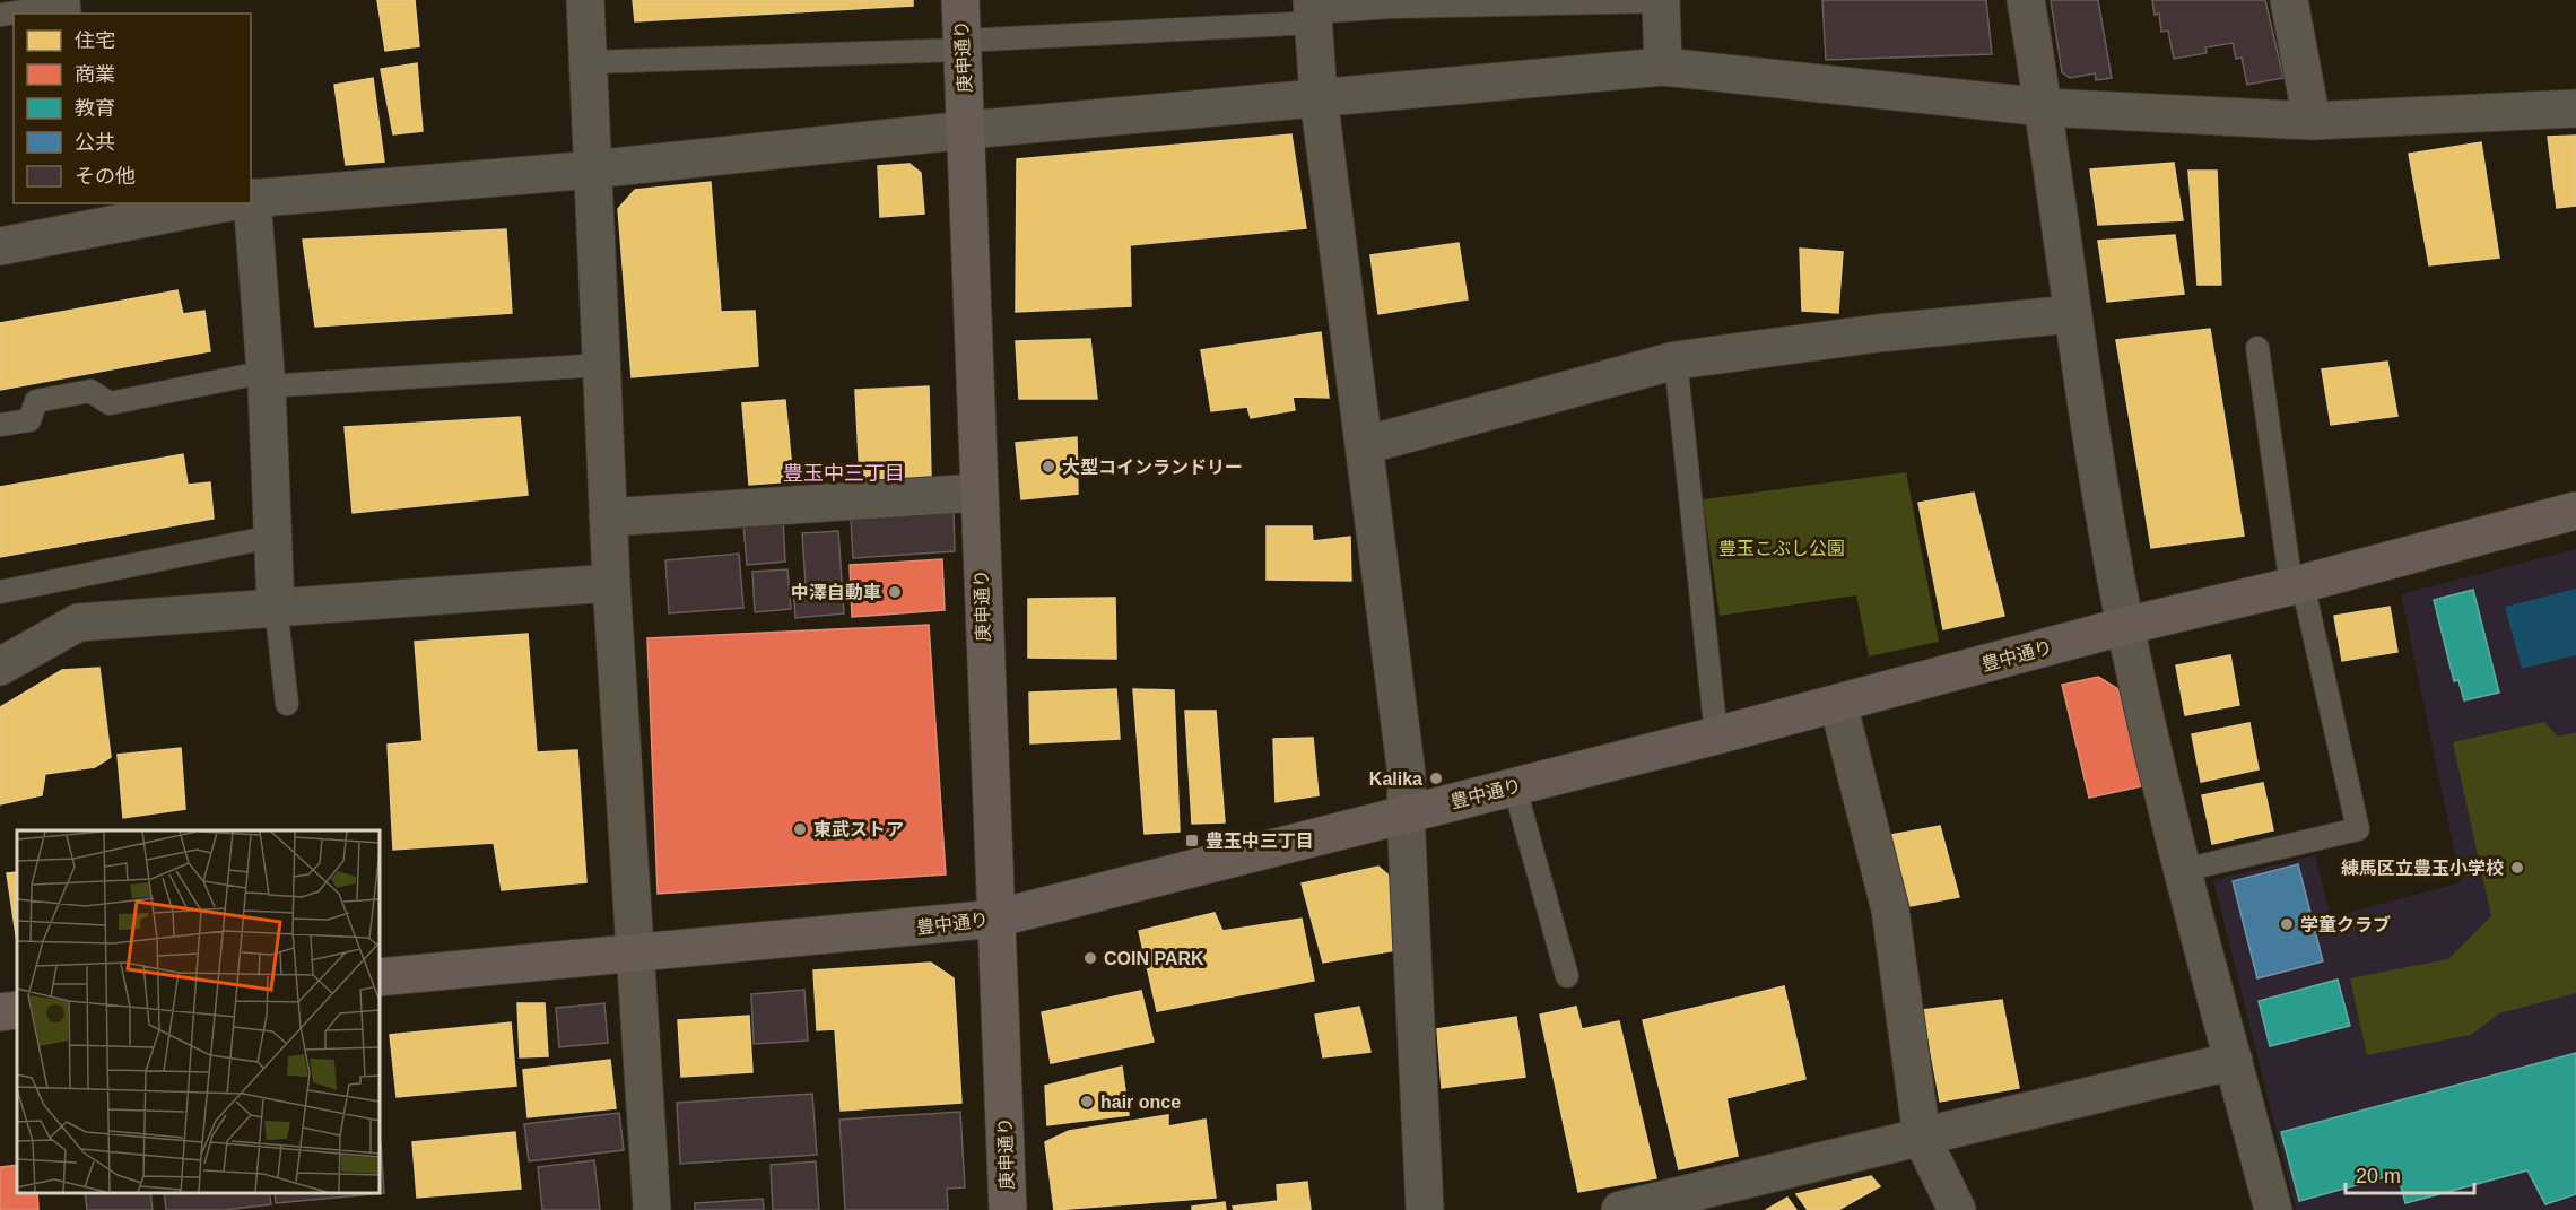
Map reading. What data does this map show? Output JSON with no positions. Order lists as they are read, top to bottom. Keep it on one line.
{"streets":{"street":["庚申通り","豊中通り"]},"crossings":[["庚申通り","豊中通り"]],"districts":["豊玉中三丁目"],"parks":["豊玉こぶし公園"],"places":{"other":["大型コインランドリー","中澤自動車","Kalika","東武ストア","練馬区立豊玉小学校","学童クラブ","COIN PARK","hair once"],"transit":["豊玉中三丁目"]},"legend":["住宅","商業","教育","公共","その他"],"scale_bar":"20 m"}
